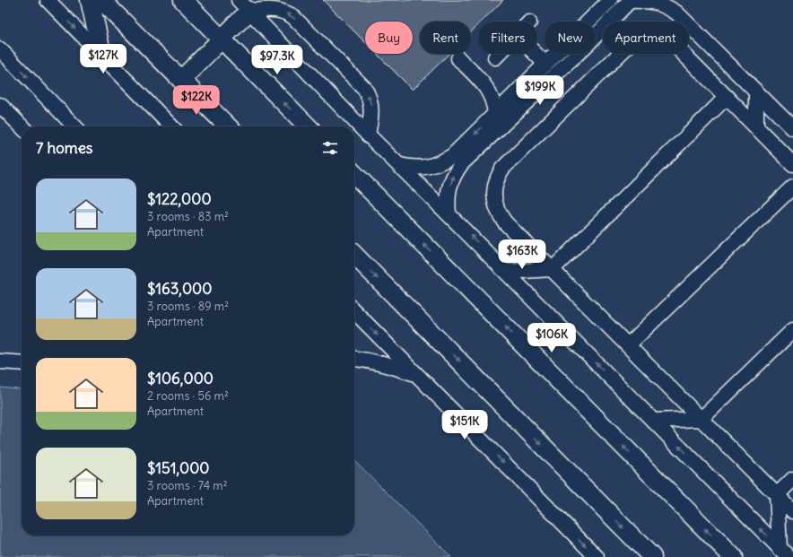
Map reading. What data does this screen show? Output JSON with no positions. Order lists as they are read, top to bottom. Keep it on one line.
{"page":{"chip":["Buy","Rent","Filters","New","Apartment"],"price":["$127K","$97.3K","$199K","$122K","$163K","$106K","$151K"],"heading":"7 homes","list":[{"name":"$122,000","note":"3 rooms · 83 m² · Apartment"},{"name":"$163,000","note":"3 rooms · 89 m² · Apartment"},{"name":"$106,000","note":"2 rooms · 56 m² · Apartment"},{"name":"$151,000","note":"3 rooms · 74 m² · Apartment"}]}}
